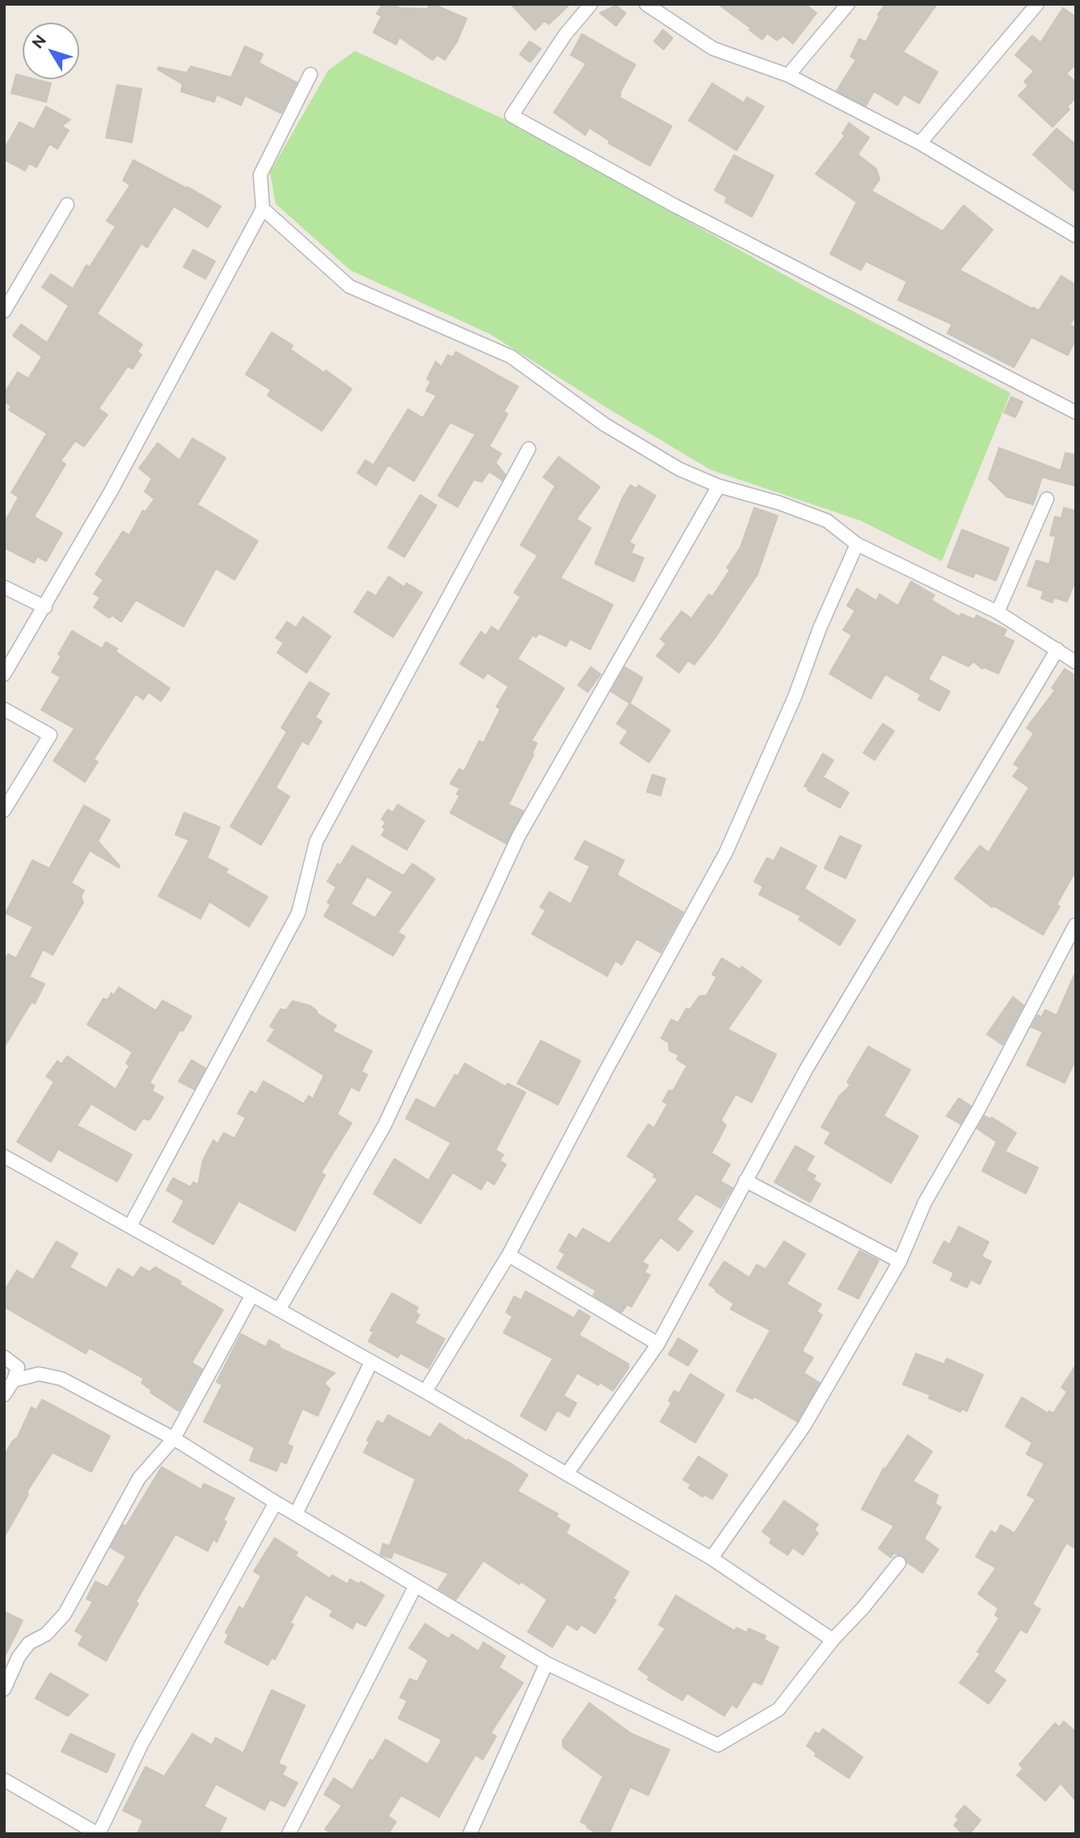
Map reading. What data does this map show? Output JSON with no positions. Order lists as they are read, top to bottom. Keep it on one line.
{"north":"top left"}
